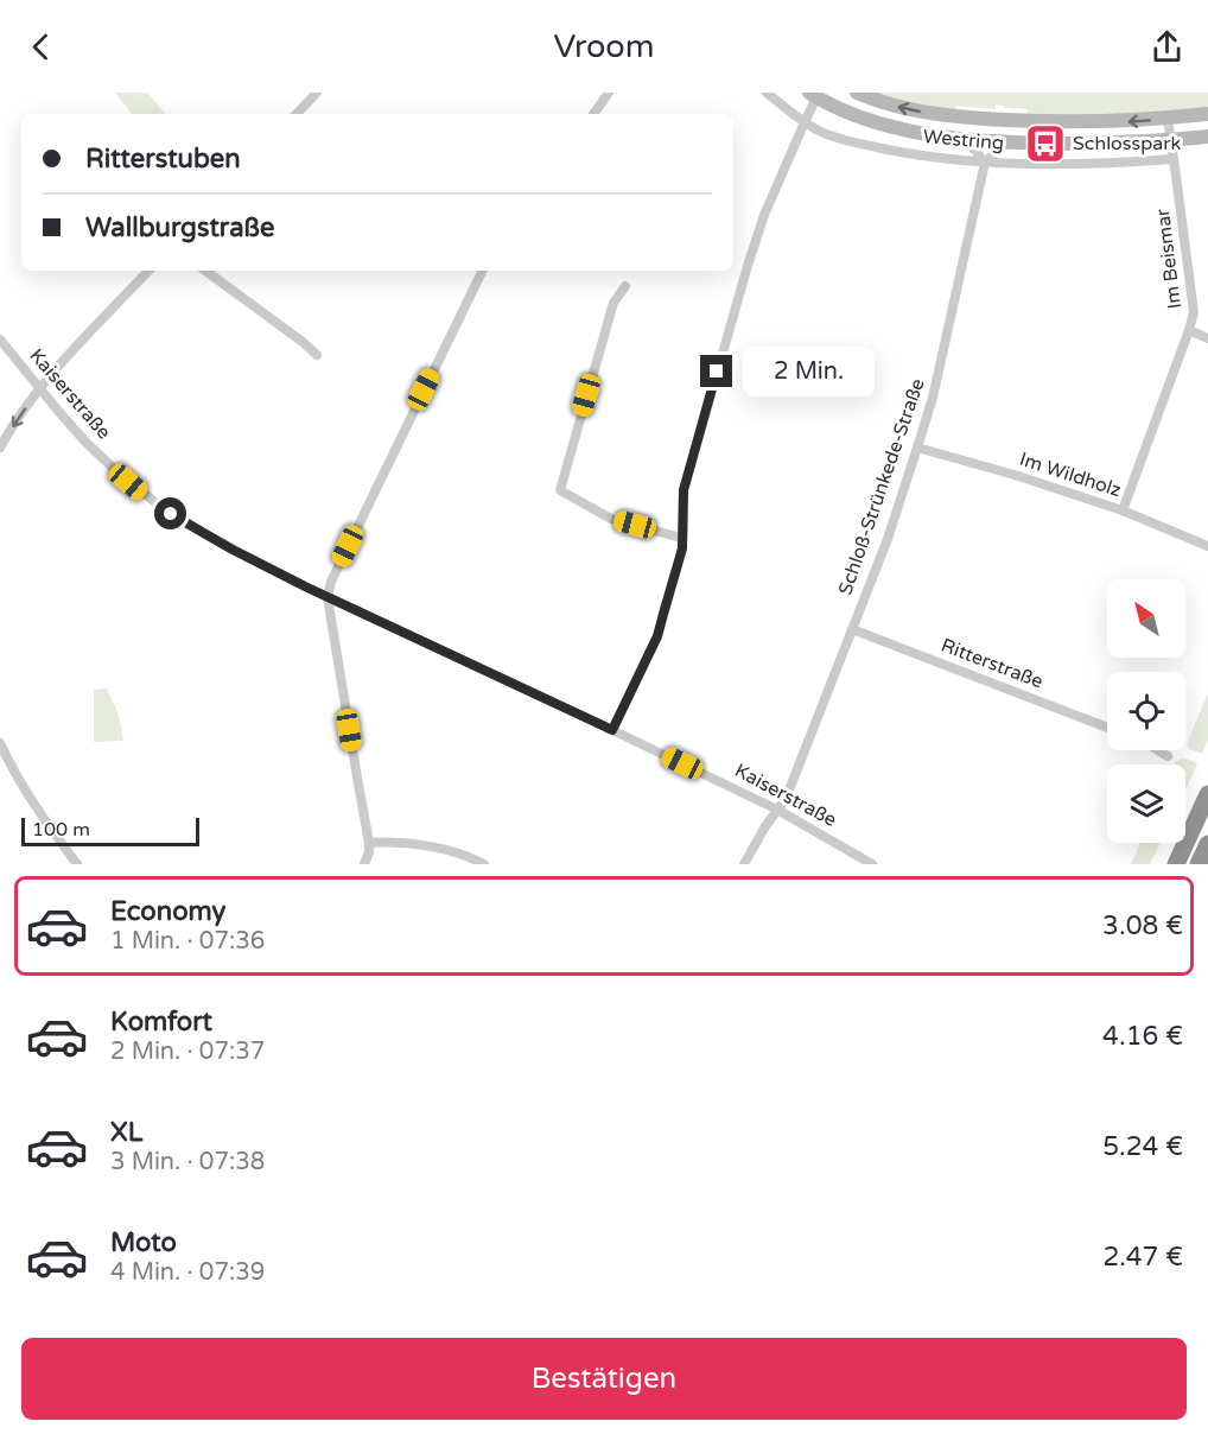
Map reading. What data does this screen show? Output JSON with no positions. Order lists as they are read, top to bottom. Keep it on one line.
{"streets":{"main road":["Westring"],"street":["Im Beismar","Kaiserstraße","Im Wildholz","Schloß-Strünkede-Straße","Ritterstraße"]},"crossings":[["Westring","Im Beismar"],["Westring","Schloß-Strünkede-Straße"],["Im Beismar","Im Wildholz"],["Kaiserstraße","Schloß-Strünkede-Straße"],["Im Wildholz","Schloß-Strünkede-Straße"],["Schloß-Strünkede-Straße","Ritterstraße"]],"places":{"bus stop":["Schlosspark"]},"scale_bar":"100 m","north":"top left","page":{"header":"Vroom","banner":["Ritterstuben","Wallburgstraße"],"bubble":"2 Min.","scale":"100 m","list":[{"name":"Economy","note":"1 Min. · 07:36","value":"3.08 €"},{"name":"Komfort","note":"2 Min. · 07:37","value":"4.16 €"},{"name":"XL","note":"3 Min. · 07:38","value":"5.24 €"},{"name":"Moto","note":"4 Min. · 07:39","value":"2.47 €"}],"buttons":"Bestätigen"}}
